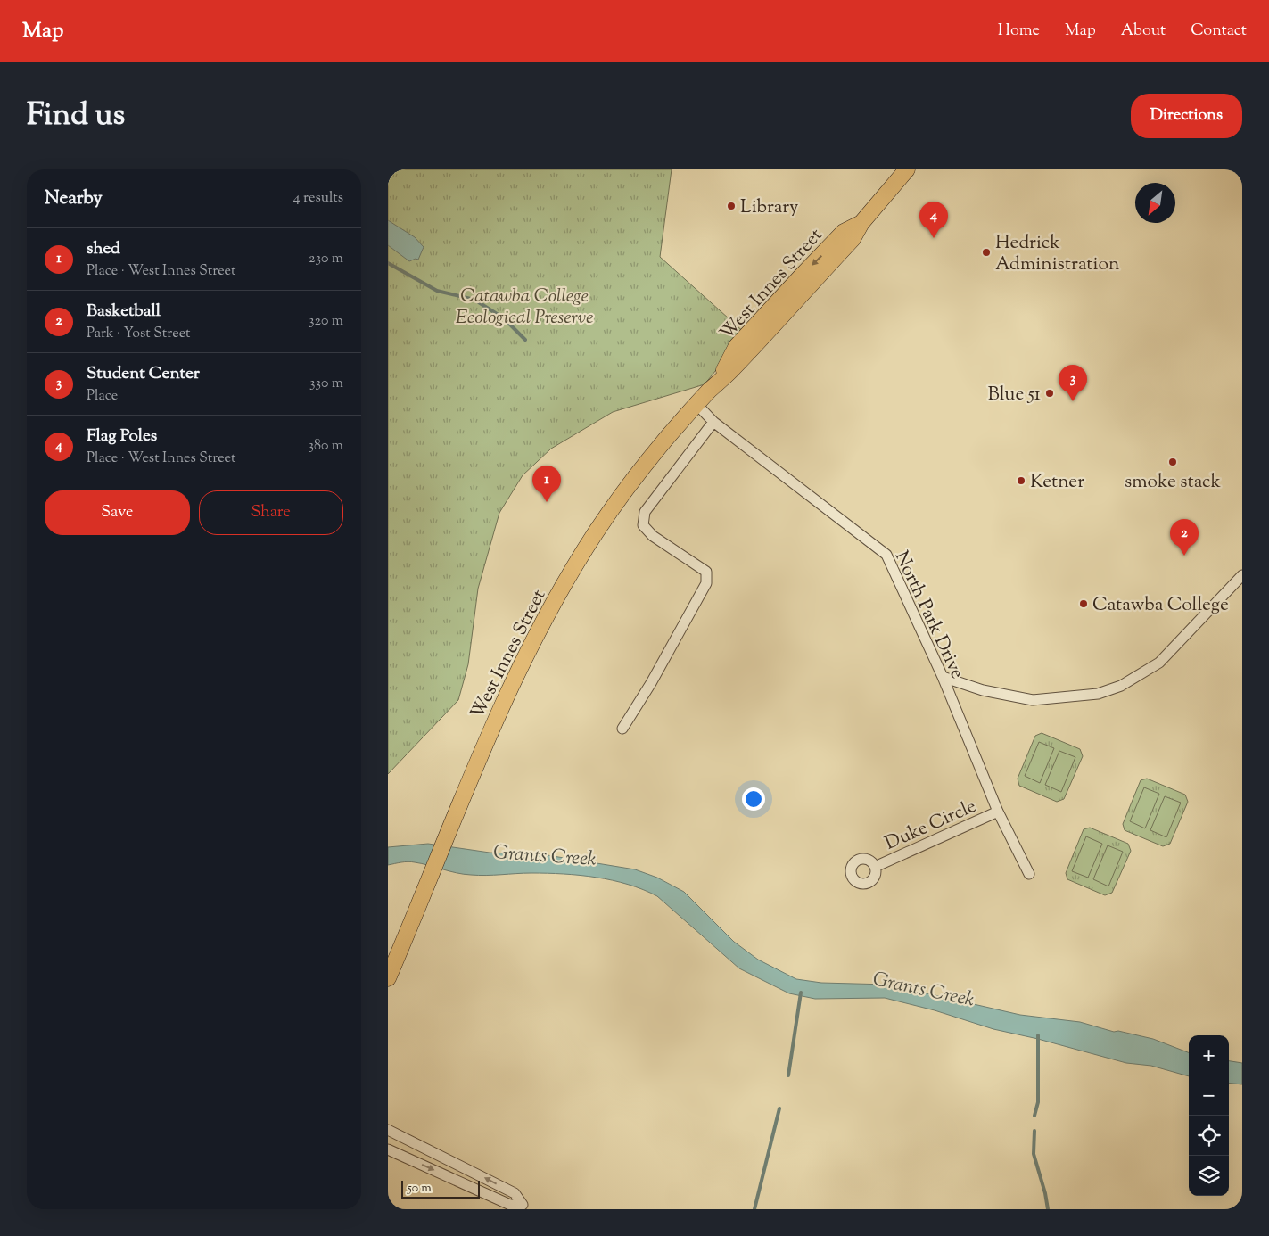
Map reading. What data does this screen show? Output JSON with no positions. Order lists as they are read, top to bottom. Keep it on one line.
{"streets":{"main road":["West Innes Street"],"street":["North Park Drive","Duke Circle"]},"crossings":[["West Innes Street","North Park Drive"],["North Park Drive","Duke Circle"]],"water":["Grants Creek"],"parks":["Catawba College Ecological Preserve"],"places":["Library","Hedrick Administration","Blue 51","smoke stack","Ketner","Catawba College"],"scale_bar":"50 m","north":"bottom left","page":{"header":"Map","nav":["Home","Map","About","Contact"],"title":"Find us","buttons":["Directions",["Save","Share"]],"heading":["Nearby","4 results"],"pins":["4","3","1","2"],"list":[{"mark":"1","name":"shed","note":"Place · West Innes Street","value":"230 m"},{"mark":"2","name":"Basketball","note":"Park · Yost Street","value":"320 m"},{"mark":"3","name":"Student Center","note":"Place","value":"330 m"},{"mark":"4","name":"Flag Poles","note":"Place · West Innes Street","value":"380 m"}],"map_buttons":["+","−"],"scale":"50 m"}}
